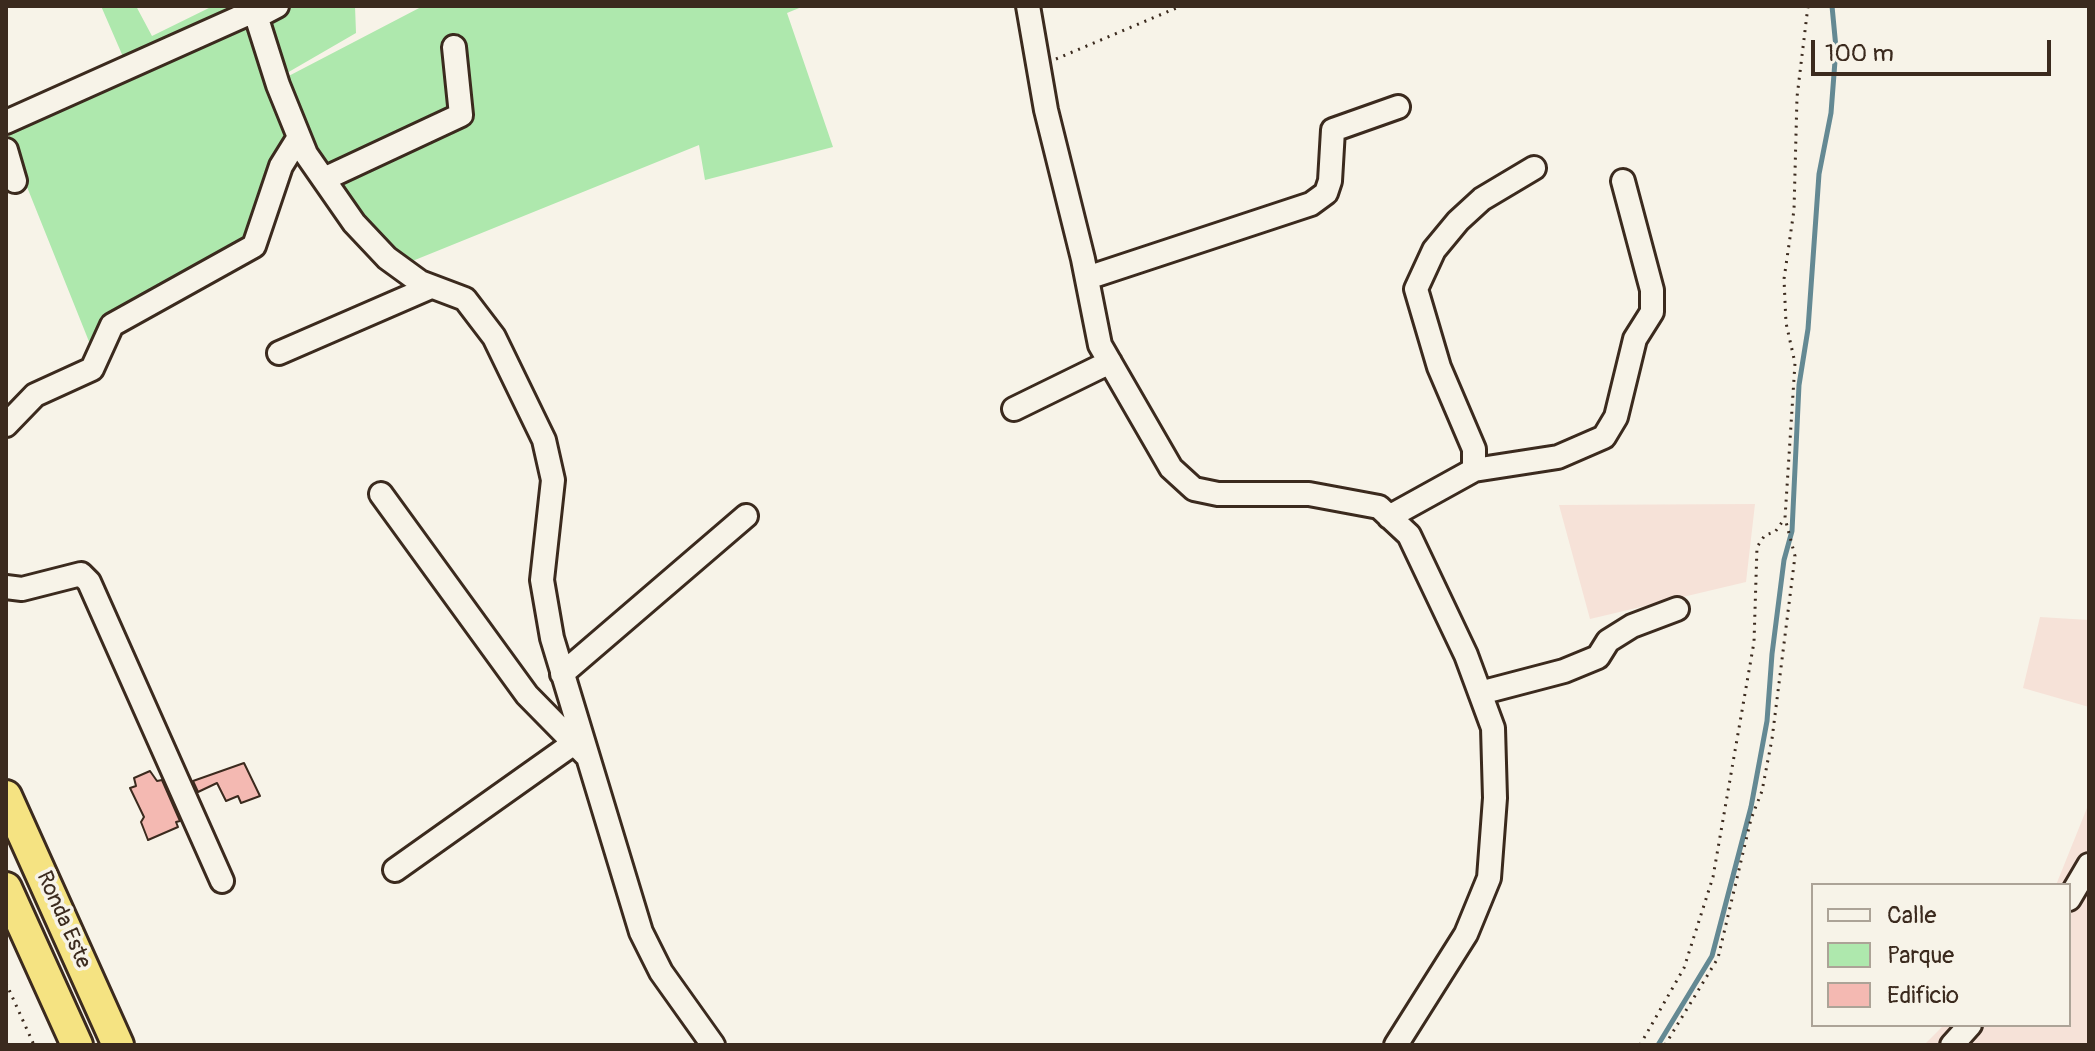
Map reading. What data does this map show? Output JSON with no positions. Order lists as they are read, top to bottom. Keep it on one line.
{"streets":{"highway":["Ronda Este"]},"legend":["Calle","Parque","Edificio"],"scale_bar":"100 m"}
